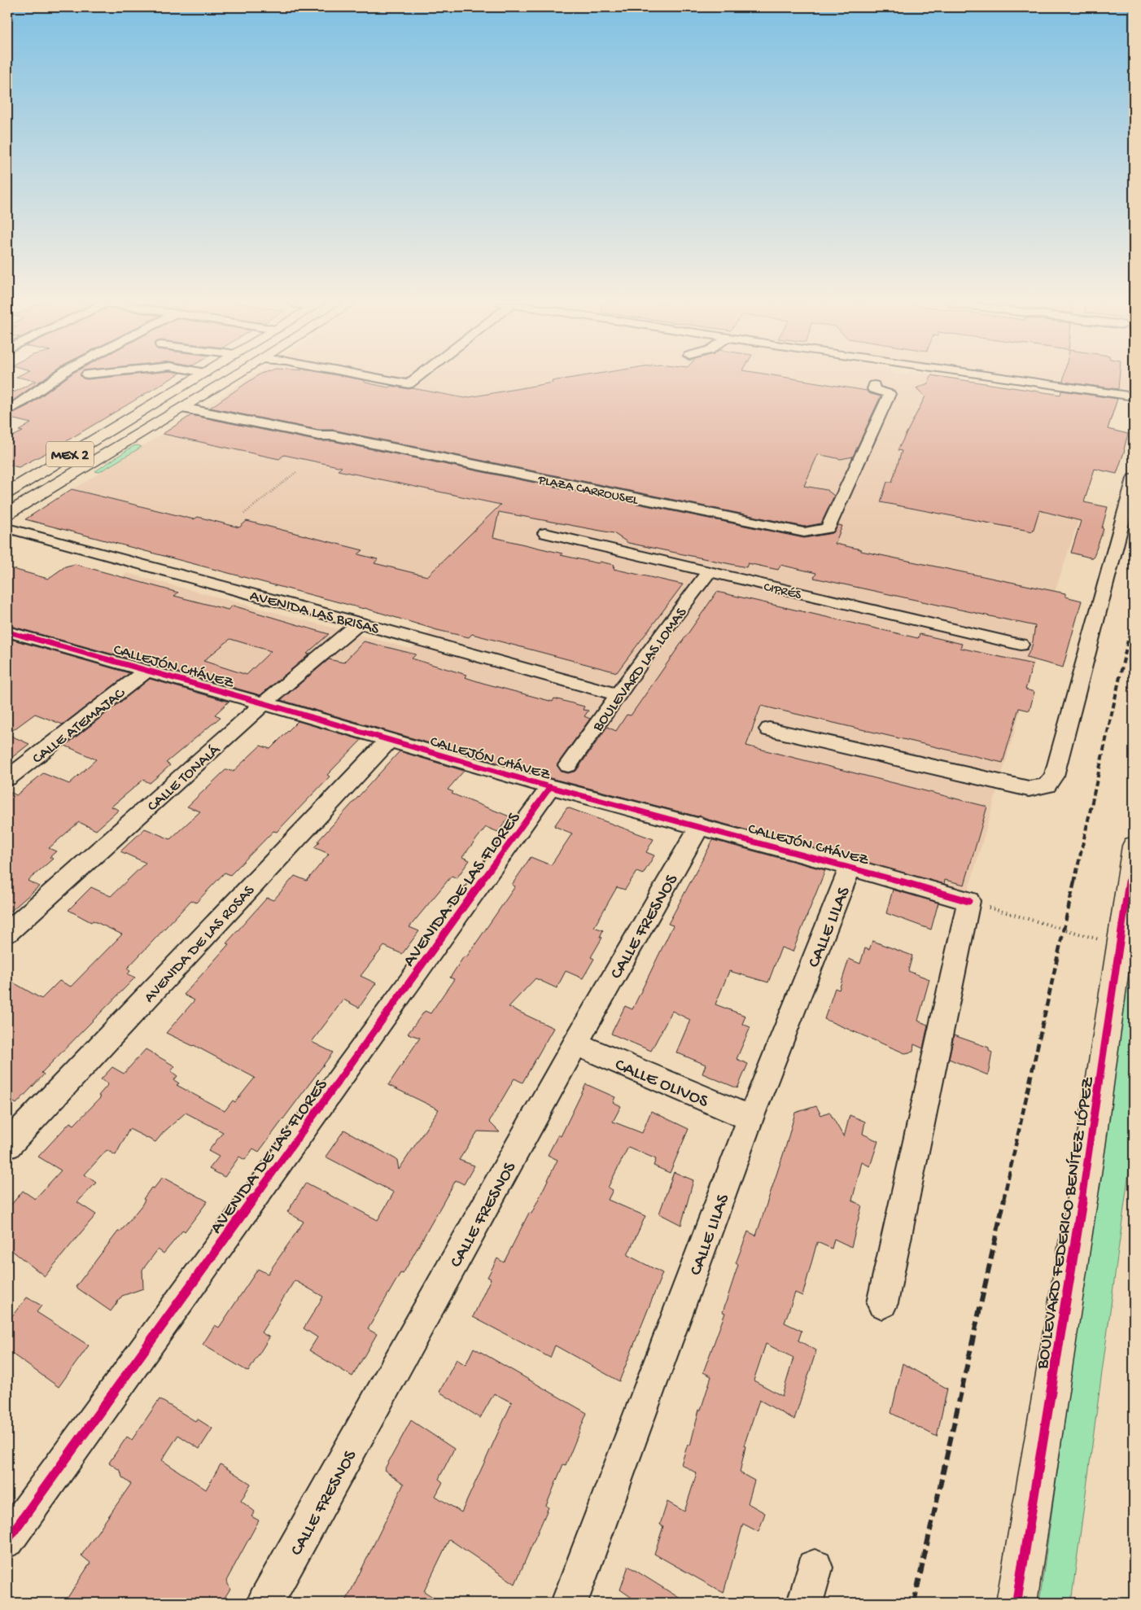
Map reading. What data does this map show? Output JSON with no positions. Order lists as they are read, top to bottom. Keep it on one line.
{"streets":{"main road":["MEX 2","BOULEVARD FEDERICO BENÍTEZ LÓPEZ"],"street":["PLAZA CARROUSEL","CIPRÉS","AVENIDA LAS BRISAS","CALLEJÓN CHÁVEZ","BOULEVARD LAS LOMAS","CALLE ATEMAJAC","CALLE TONALÁ","AVENIDA DE LAS FLORES","CALLE FRESNOS","CALLE LILAS","AVENIDA DE LAS ROSAS","CALLE OLIVOS"]},"crossings":[["MEX 2","PLAZA CARROUSEL"],["MEX 2","AVENIDA LAS BRISAS"],["CIPRÉS","BOULEVARD LAS LOMAS"],["AVENIDA LAS BRISAS","BOULEVARD LAS LOMAS"],["AVENIDA LAS BRISAS","CALLE TONALÁ"],["CALLEJÓN CHÁVEZ","CALLE ATEMAJAC"],["CALLEJÓN CHÁVEZ","CALLE TONALÁ"],["CALLEJÓN CHÁVEZ","AVENIDA DE LAS FLORES"],["CALLEJÓN CHÁVEZ","CALLE FRESNOS"],["CALLEJÓN CHÁVEZ","CALLE LILAS"],["CALLEJÓN CHÁVEZ","AVENIDA DE LAS ROSAS"],["CALLE FRESNOS","CALLE OLIVOS"],["CALLE LILAS","CALLE OLIVOS"]]}
